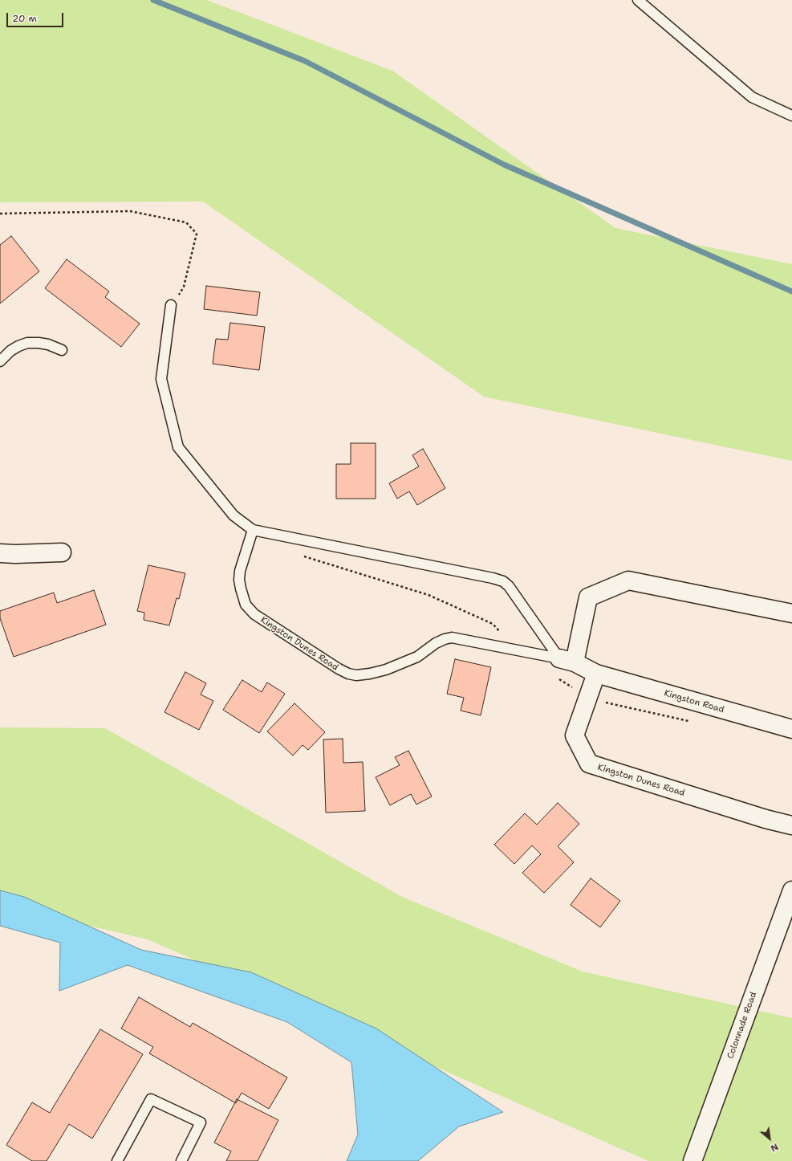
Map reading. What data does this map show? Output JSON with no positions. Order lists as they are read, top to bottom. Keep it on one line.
{"streets":{"street":["Kingston Dunes Road","Kingston Road","Colonnade Road"]},"crossings":[["Kingston Dunes Road","Kingston Road"]],"scale_bar":"20 m","north":"bottom right"}
